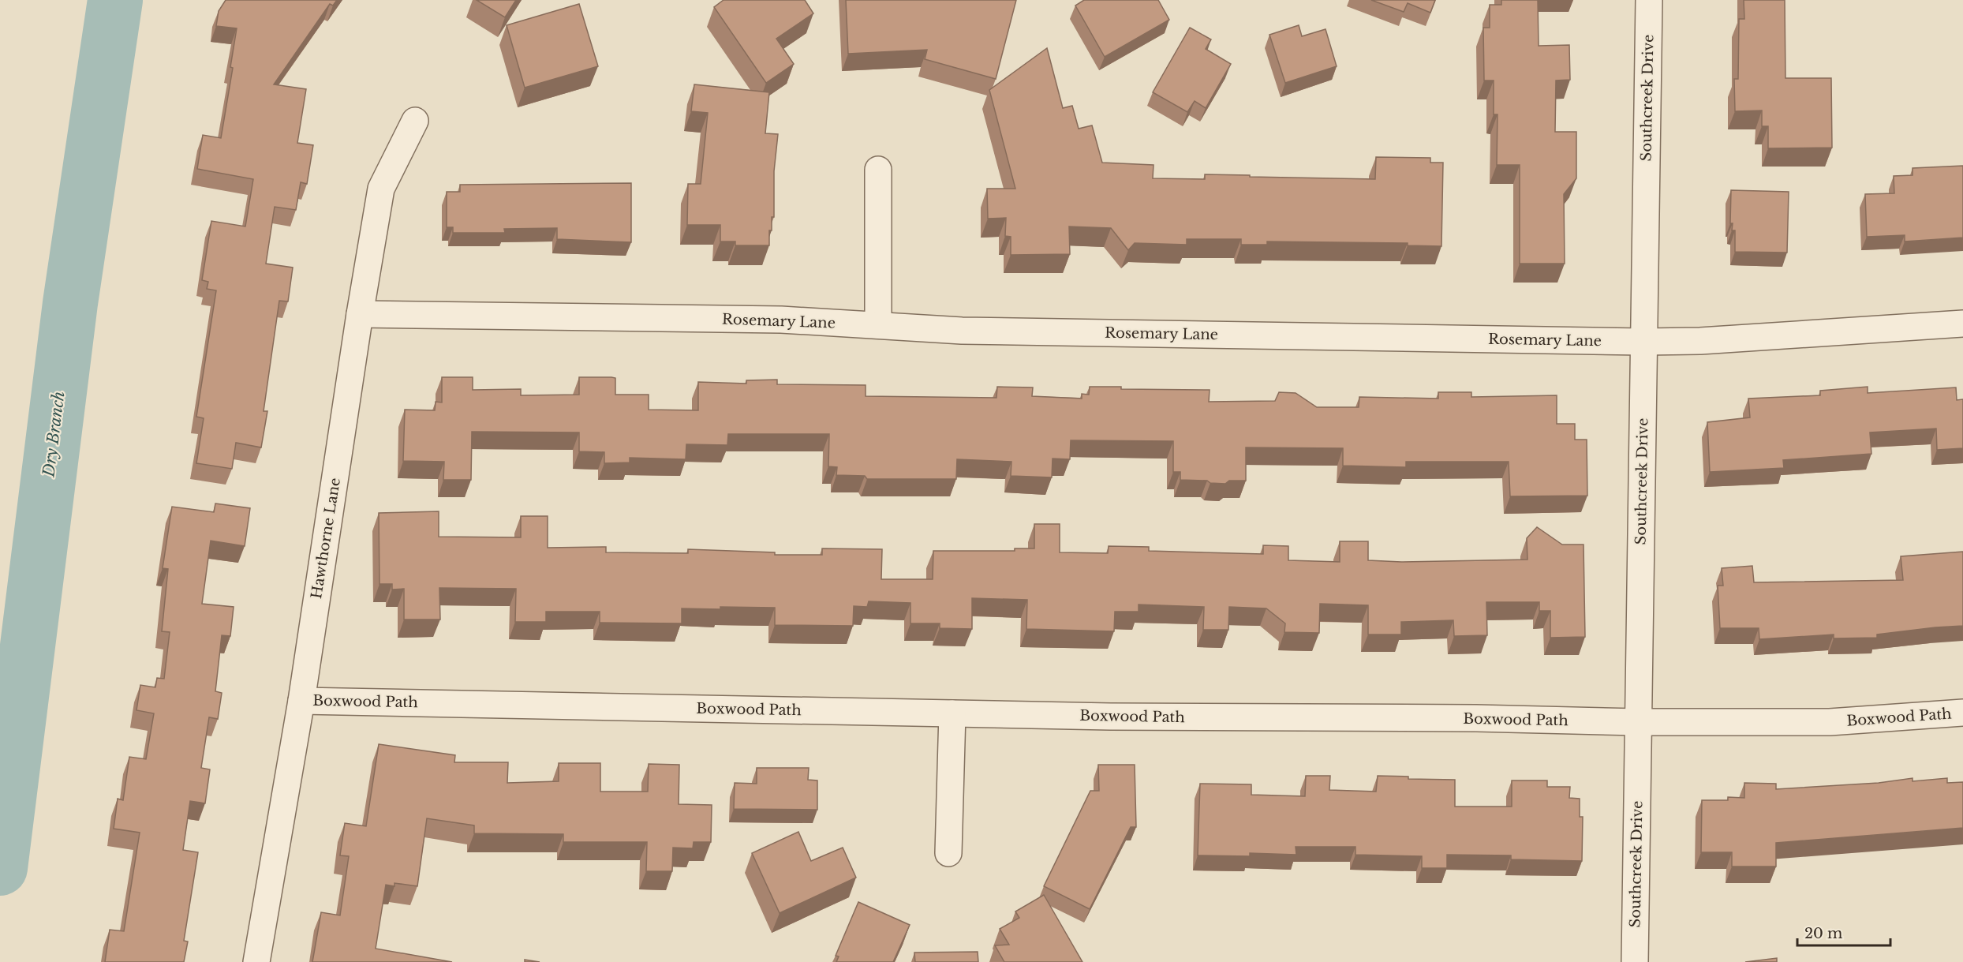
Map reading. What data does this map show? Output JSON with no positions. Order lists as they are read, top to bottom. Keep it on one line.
{"streets":{"street":["Southcreek Drive","Rosemary Lane","Hawthorne Lane","Boxwood Path"]},"crossings":[["Southcreek Drive","Rosemary Lane"],["Southcreek Drive","Boxwood Path"],["Rosemary Lane","Hawthorne Lane"],["Hawthorne Lane","Boxwood Path"]],"water":["Dry Branch"],"scale_bar":"20 m"}
